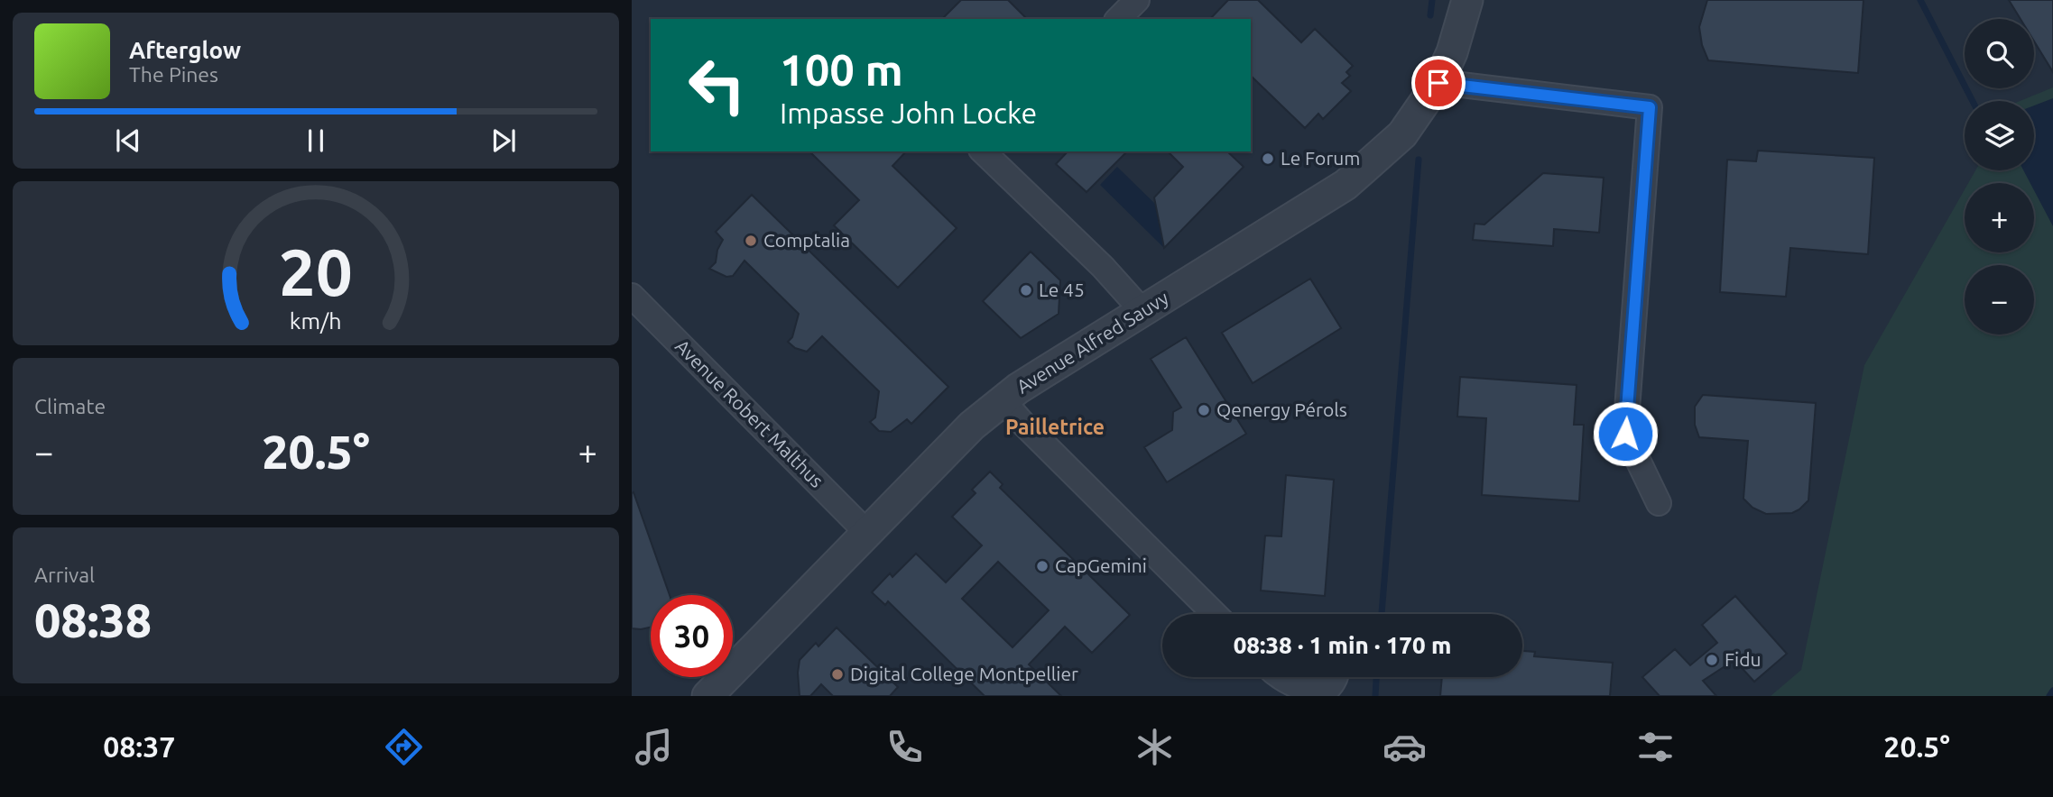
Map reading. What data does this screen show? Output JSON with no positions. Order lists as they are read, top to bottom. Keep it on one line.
{"streets":{"street":["Avenue Alfred Sauvy","Avenue Robert Malthus"]},"crossings":[["Avenue Alfred Sauvy","Avenue Robert Malthus"]],"districts":["Pailletrice"],"places":["Le Forum","Comptalia","Le 45","Qenergy Pérols","CapGemini","Fidu","Digital College Montpellier"],"page":{"map_buttons":["+","−"],"turn":["100 m","Impasse John Locke"],"song":["Afterglow","The Pines"],"tile":["Climate",["Arrival","08:38"]],"heat":["−","20.5°","+"],"limit":"30","trip":"08:38 · 1 min · 170 m","tabs":["08:37","20.5°"],"gauge":["20","km/h"]}}
